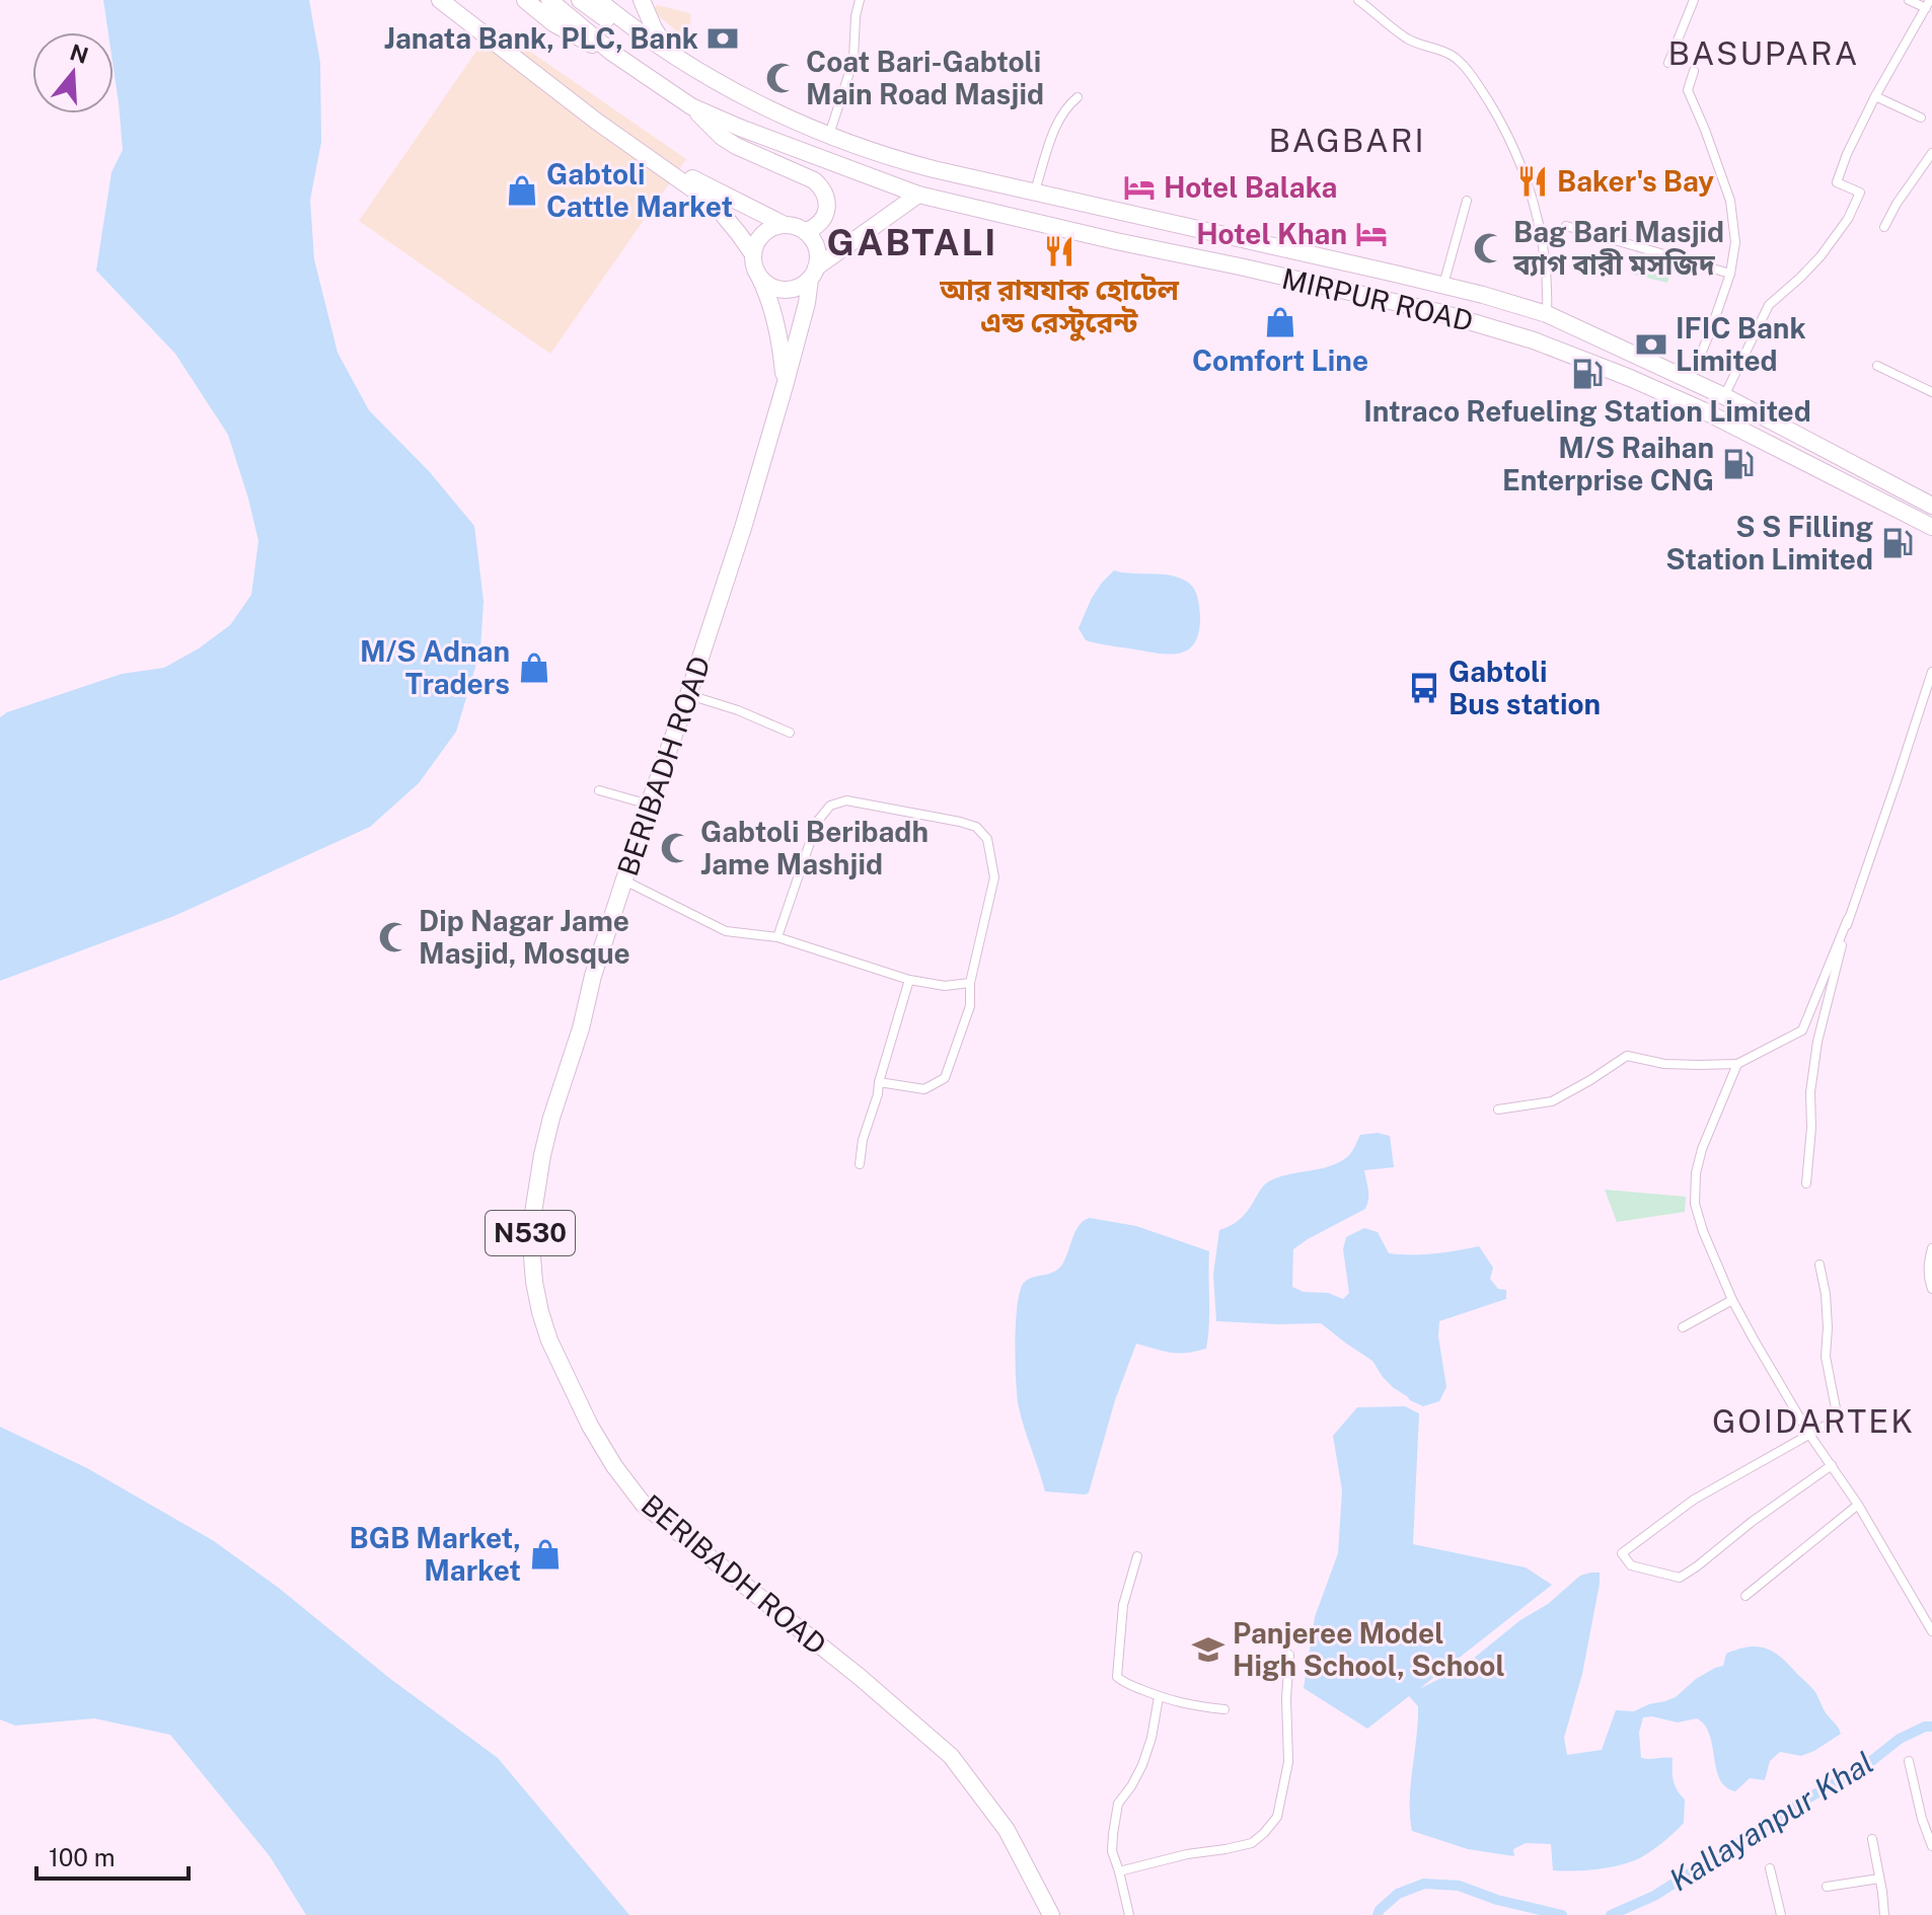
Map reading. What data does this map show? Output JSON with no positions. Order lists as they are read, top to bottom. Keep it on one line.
{"streets":{"highway":["MIRPUR ROAD","BERIBADH ROAD","N530"]},"districts":["BASUPARA","BAGBARI","GABTALI","GOIDARTEK"],"water":["Kallayanpur Khal"],"places":{"bank":["Janata Bank, PLC, Bank","IFIC Bank Limited"],"mosque":["Coat Bari-Gabtoli Main Road Masjid","Bag Bari Masjid ব্যাগ বারী মসজিদ","Gabtoli Beribadh Jame Mashjid","Dip Nagar Jame Masjid, Mosque"],"restaurant":["Baker's Bay","আর রাযযাক হোটেল এন্ড রেস্টুরেন্ট"],"hotel":["Hotel Balaka","Hotel Khan"],"shop":["Gabtoli Cattle Market","Comfort Line","M/S Adnan Traders","BGB Market, Market"],"fuel station":["Intraco Refueling Station Limited","M/S Raihan Enterprise CNG","S S Filling Station Limited"],"bus stop":["Gabtoli Bus station"],"school or university":["Panjeree Model High School, School"]},"scale_bar":"100 m","north":"top"}
